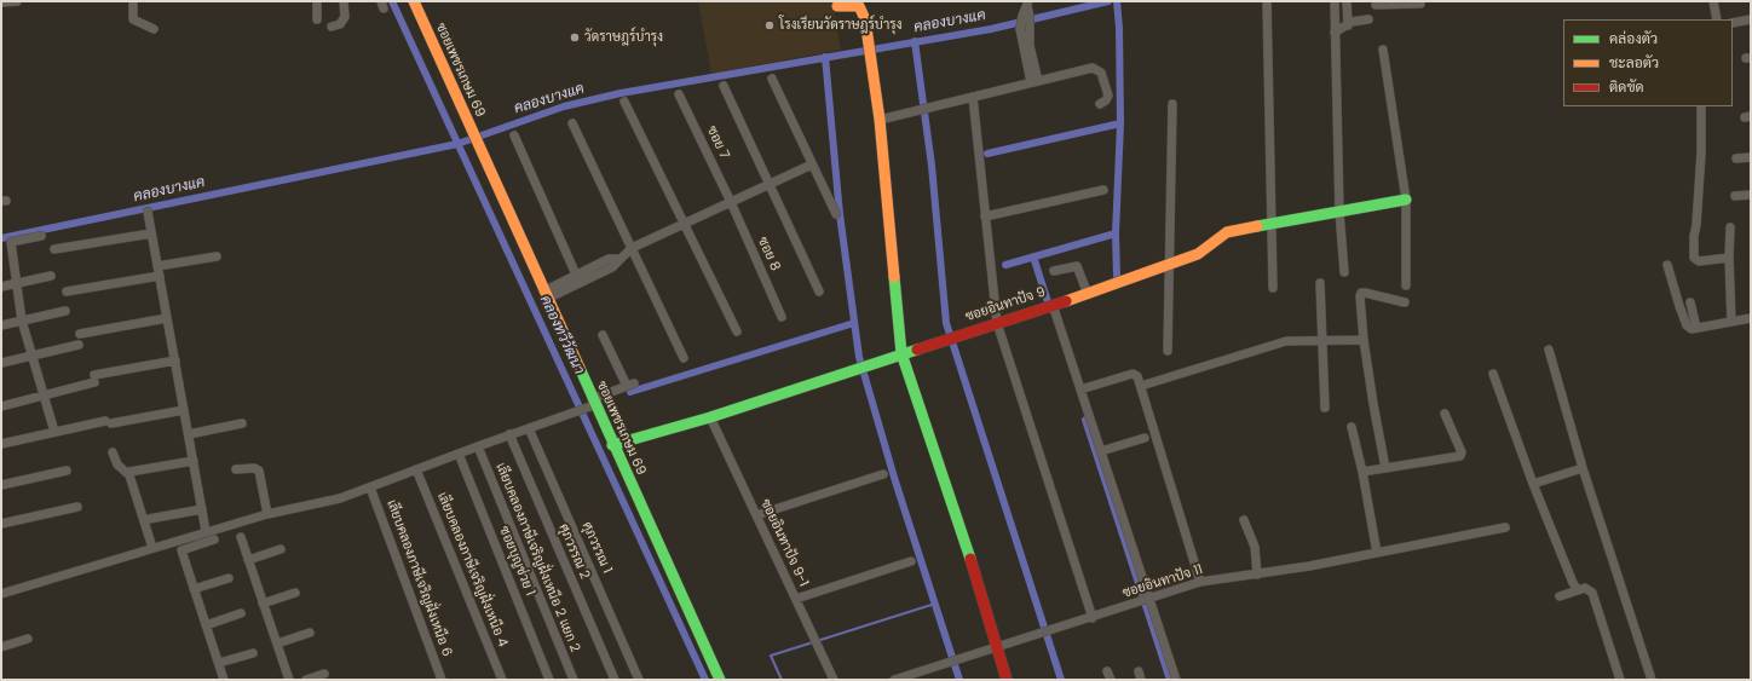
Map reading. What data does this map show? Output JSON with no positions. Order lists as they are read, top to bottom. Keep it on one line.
{"streets":{"street":["ซอยเพชรเกษม 69","ซอย 7","ซอย 8","ซอยอินทาปัจ 9","ซอยอินทาปัจ 9-1","ศุภวรรณ 1","ศุภวรรณ 2","เลียบคลองภาษีเจริญฝั่งเหนือ 2 แยก 2","ซอยบุญช่วย 1","เลียบคลองภาษีเจริญฝั่งเหนือ 4","เลียบคลองภาษีเจริญฝั่งเหนือ 6","ซอยอินทาปัจ 11"]},"crossings":[["ซอยเพชรเกษม 69","ซอยอินทาปัจ 9"],["ซอย 7","ซอย 8"],["ซอยอินทาปัจ 9","ซอยอินทาปัจ 9-1"]],"water":["คลองบางแค","คลองทวีวัฒนา"],"places":["โรงเรียนวัดราษฎร์บำรุง","วัดราษฎร์บำรุง"],"legend":["คล่องตัว","ชะลอตัว","ติดขัด"]}
